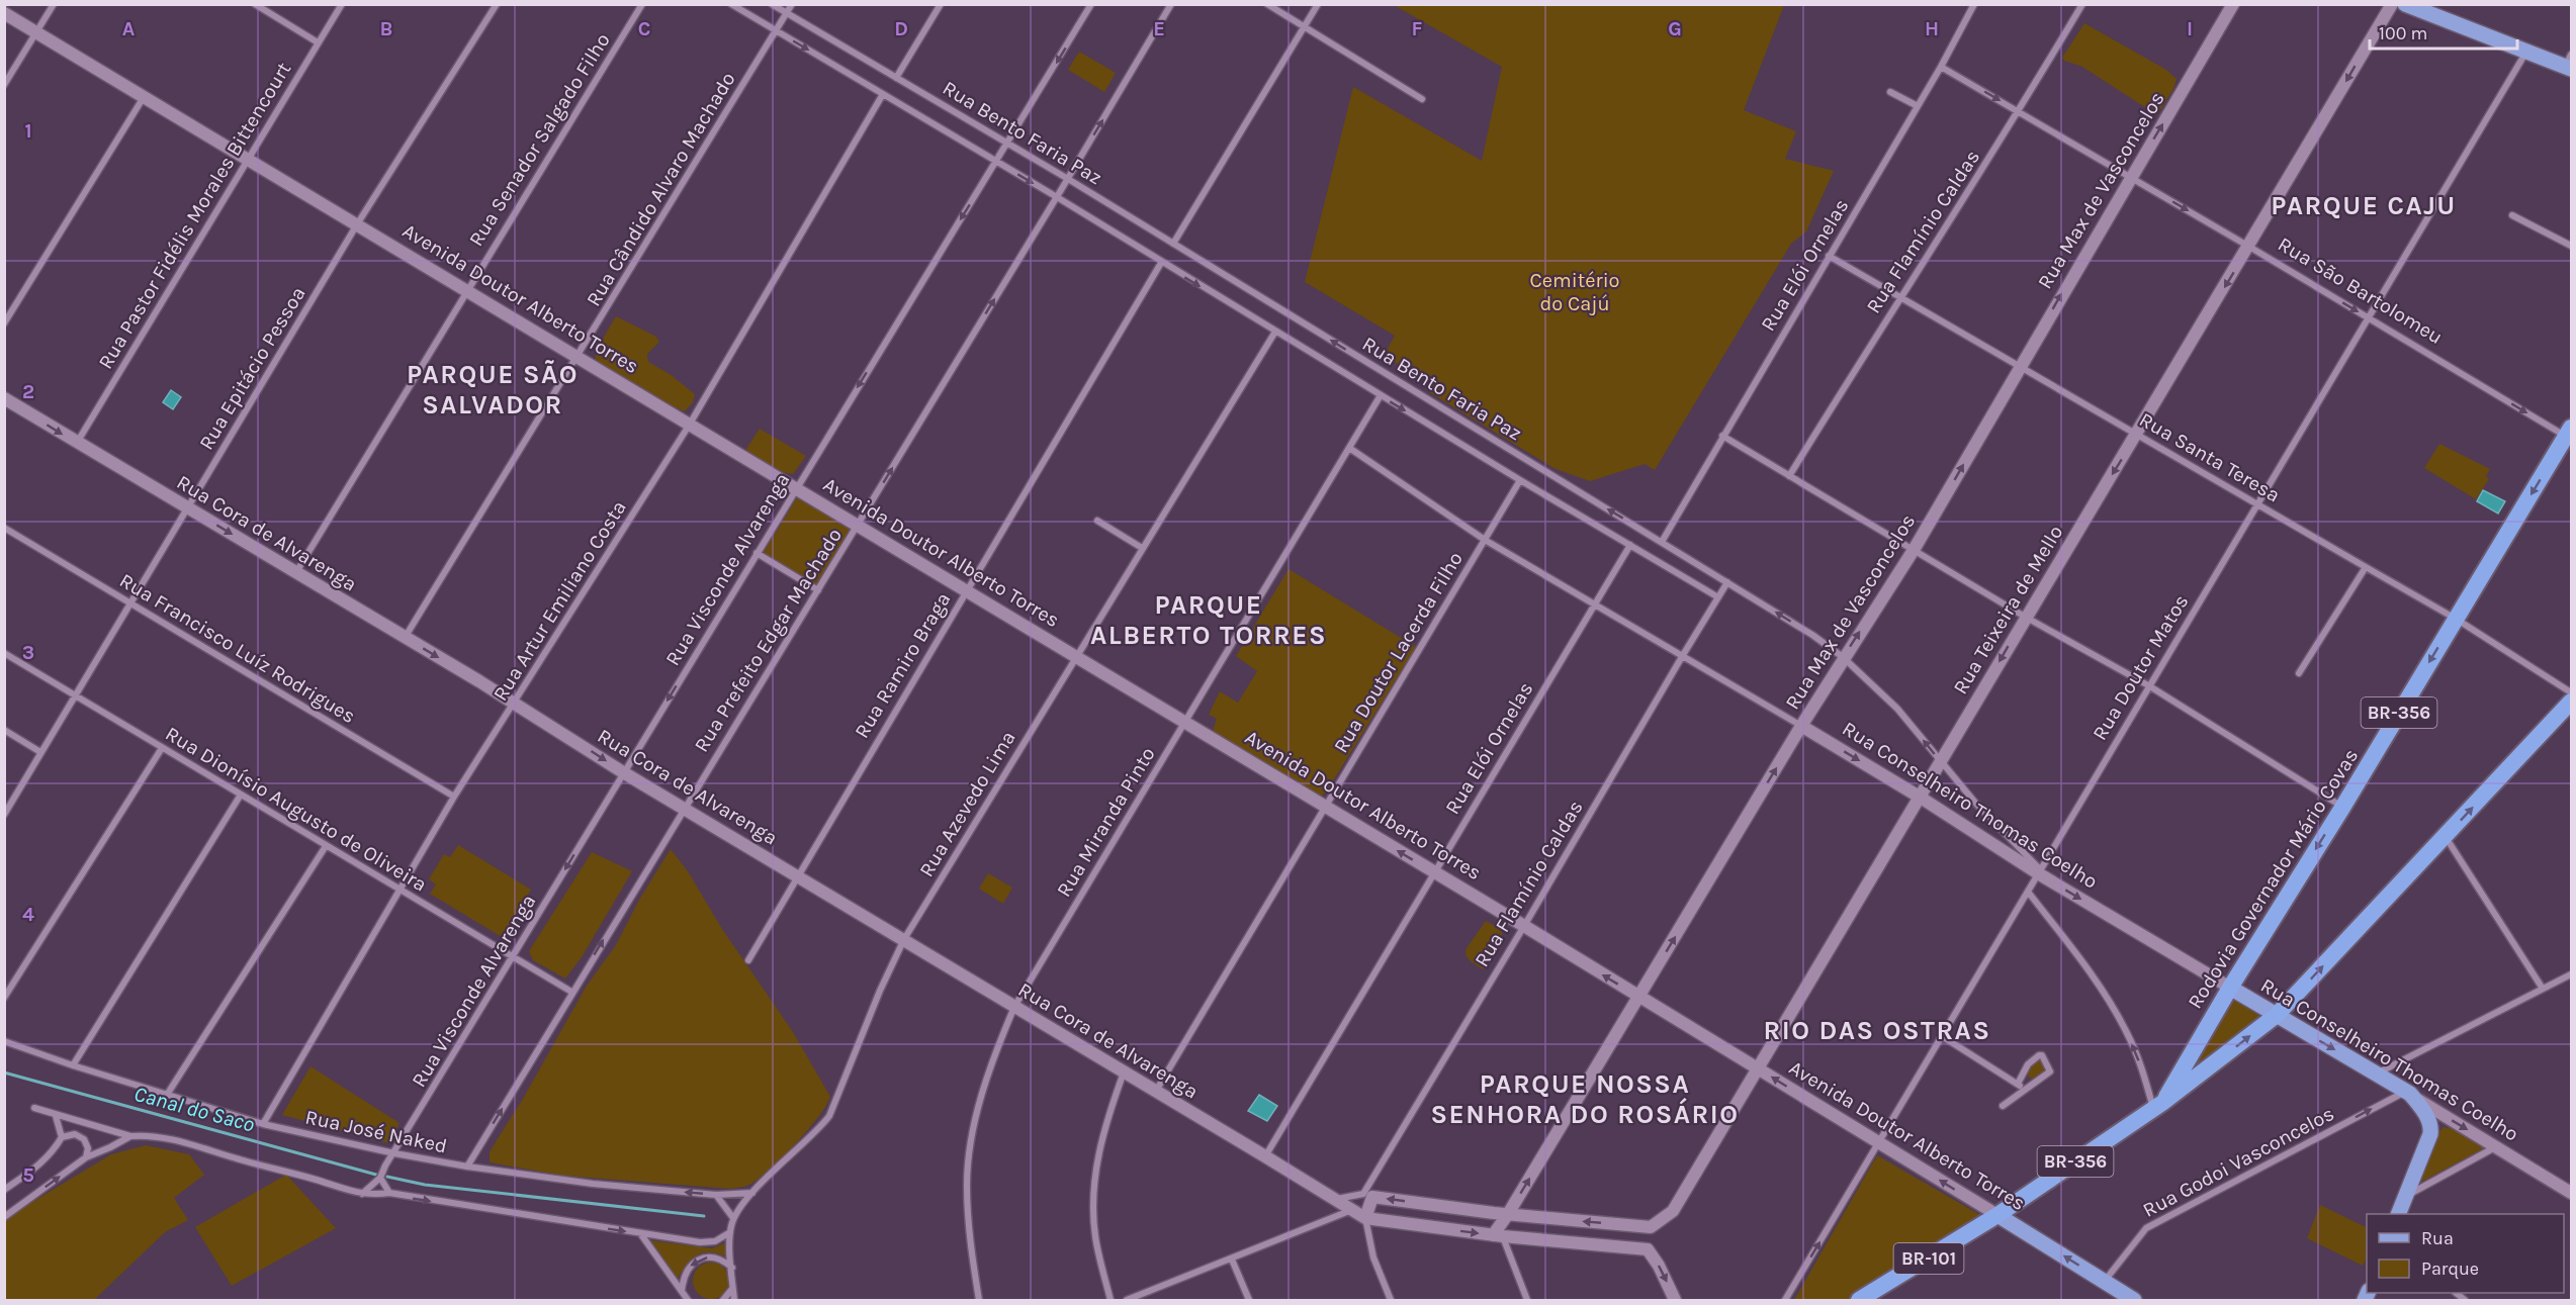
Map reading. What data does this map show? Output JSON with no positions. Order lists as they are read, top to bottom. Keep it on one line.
{"streets":{"highway":["BR-356","Rodovia Governador Mário Covas","BR-101"],"main road":["Rua Max de Vasconcelos","Avenida Doutor Alberto Torres","Rua Cora de Alvarenga","Rua Teixeira de Mello","Rua Conselheiro Thomas Coelho"],"street":["Rua Bento Faria Paz","Rua Senador Salgado Filho","Rua Cândido Alvaro Machado","Rua Pastor Fidélis Morales Bittencourt","Rua Flamínio Caldas","Rua Elói Ornelas","Rua São Bartolomeu","Rua Epitácio Pessoa","Rua Santa Teresa","Rua Visconde Alvarenga","Rua Artur Emiliano Costa","Rua Prefeito Edgar Machado","Rua Francisco Luíz Rodrigues","Rua Doutor Lacerda Filho","Rua Ramiro Braga","Rua Doutor Matos","Rua Azevedo Lima","Rua Dionísio Augusto de Oliveira","Rua Miranda Pinto","Rua José Naked","Rua Godoi Vasconcelos"]},"crossings":[["Rua Bento Faria Paz","Rua Cândido Alvaro Machado"],["Rua Bento Faria Paz","Rua Max de Vasconcelos"],["Rua Bento Faria Paz","Rua Flamínio Caldas"],["Rua Bento Faria Paz","Rua Elói Ornelas"],["Rua Bento Faria Paz","Rua Visconde Alvarenga"],["Rua Bento Faria Paz","Rua Artur Emiliano Costa"],["Rua Bento Faria Paz","Rua Teixeira de Mello"],["Rua Bento Faria Paz","Rua Prefeito Edgar Machado"],["Rua Bento Faria Paz","Rua Doutor Lacerda Filho"],["Rua Bento Faria Paz","Rua Ramiro Braga"],["Rua Bento Faria Paz","Rua Doutor Matos"],["Rua Bento Faria Paz","Rua Azevedo Lima"],["Rua Bento Faria Paz","Rua Conselheiro Thomas Coelho"],["Rua Bento Faria Paz","Rua Miranda Pinto"],["Rua Senador Salgado Filho","Avenida Doutor Alberto Torres"],["Rua Senador Salgado Filho","Rua Cora de Alvarenga"],["Rua Cândido Alvaro Machado","Avenida Doutor Alberto Torres"],["Rua Cândido Alvaro Machado","Rua Cora de Alvarenga"],["Rua Max de Vasconcelos","Rua São Bartolomeu"],["Rua Max de Vasconcelos","Avenida Doutor Alberto Torres"],["Rua Max de Vasconcelos","Rua Santa Teresa"],["Rua Max de Vasconcelos","Rua Cora de Alvarenga"],["Rua Max de Vasconcelos","Rua Conselheiro Thomas Coelho"],["Rua Pastor Fidélis Morales Bittencourt","Avenida Doutor Alberto Torres"],["Rua Pastor Fidélis Morales Bittencourt","Rua Cora de Alvarenga"],["Rua Flamínio Caldas","Rua São Bartolomeu"],["Rua Flamínio Caldas","Avenida Doutor Alberto Torres"],["Rua Flamínio Caldas","Rua Santa Teresa"],["Rua Flamínio Caldas","Rua Conselheiro Thomas Coelho"],["Rua Elói Ornelas","Rua São Bartolomeu"],["Rua Elói Ornelas","Avenida Doutor Alberto Torres"],["Rua Elói Ornelas","Rua Santa Teresa"],["Rua Elói Ornelas","Rua Cora de Alvarenga"],["Rua Elói Ornelas","Rua Conselheiro Thomas Coelho"],["Rua São Bartolomeu","Rua Teixeira de Mello"],["Rua São Bartolomeu","Rua Doutor Matos"],["Rua São Bartolomeu","Rodovia Governador Mário Covas"],["Avenida Doutor Alberto Torres","Rua Epitácio Pessoa"],["Avenida Doutor Alberto Torres","Rua Visconde Alvarenga"],["Avenida Doutor Alberto Torres","Rua Artur Emiliano Costa"],["Avenida Doutor Alberto Torres","Rua Teixeira de Mello"],["Avenida Doutor Alberto Torres","Rua Prefeito Edgar Machado"],["Avenida Doutor Alberto Torres","Rua Doutor Lacerda Filho"],["Avenida Doutor Alberto Torres","Rua Ramiro Braga"],["Avenida Doutor Alberto Torres","Rua Doutor Matos"],["Avenida Doutor Alberto Torres","Rua Azevedo Lima"],["Avenida Doutor Alberto Torres","Rua Miranda Pinto"],["Avenida Doutor Alberto Torres","Rodovia Governador Mário Covas"],["Avenida Doutor Alberto Torres","Rua Godoi Vasconcelos"],["Rua Epitácio Pessoa","Rua Cora de Alvarenga"],["Rua Epitácio Pessoa","Rua Francisco Luíz Rodrigues"],["Rua Epitácio Pessoa","Rua Dionísio Augusto de Oliveira"],["Rua Santa Teresa","Rua Teixeira de Mello"],["Rua Santa Teresa","Rua Doutor Matos"],["Rua Santa Teresa","Rodovia Governador Mário Covas"],["Rua Cora de Alvarenga","Rua Visconde Alvarenga"],["Rua Cora de Alvarenga","Rua Artur Emiliano Costa"],["Rua Cora de Alvarenga","Rua Prefeito Edgar Machado"],["Rua Cora de Alvarenga","Rua Doutor Lacerda Filho"],["Rua Cora de Alvarenga","Rua Ramiro Braga"],["Rua Cora de Alvarenga","Rua Azevedo Lima"],["Rua Cora de Alvarenga","Rua Miranda Pinto"],["Rua Visconde Alvarenga","Rua Dionísio Augusto de Oliveira"],["Rua Visconde Alvarenga","Rua José Naked"],["Rua Artur Emiliano Costa","Rua Francisco Luíz Rodrigues"],["Rua Artur Emiliano Costa","Rua Dionísio Augusto de Oliveira"],["Rua Artur Emiliano Costa","Rua José Naked"],["Rua Teixeira de Mello","Rua Conselheiro Thomas Coelho"],["Rua Prefeito Edgar Machado","Rua Dionísio Augusto de Oliveira"],["Rua Prefeito Edgar Machado","Rua José Naked"],["Rua Doutor Lacerda Filho","Rua Conselheiro Thomas Coelho"],["Rua Doutor Matos","Rua Conselheiro Thomas Coelho"],["Rua Azevedo Lima","Rua José Naked"],["Rua Conselheiro Thomas Coelho","Rua Miranda Pinto"],["Rua Conselheiro Thomas Coelho","Rodovia Governador Mário Covas"],["Rua Conselheiro Thomas Coelho","Rua Godoi Vasconcelos"]],"one_way":["Rua Max de Vasconcelos","Rua São Bartolomeu","Rua Visconde Alvarenga","Rua Teixeira de Mello","Rua Prefeito Edgar Machado","Rua Conselheiro Thomas Coelho","Rua Godoi Vasconcelos"],"districts":["PARQUE CAJU","PARQUE SÃO SALVADOR","PARQUE ALBERTO TORRES","RIO DAS OSTRAS","PARQUE NOSSA SENHORA DO ROSÁRIO"],"water":["Canal do Saco"],"parks":["Cemitério do Cajú"],"legend":["Rua","Parque"],"scale_bar":"100 m","grid":{"columns":["A","B","C","D","E","F","G","H","I"],"rows":["1","2","3","4","5"]}}
